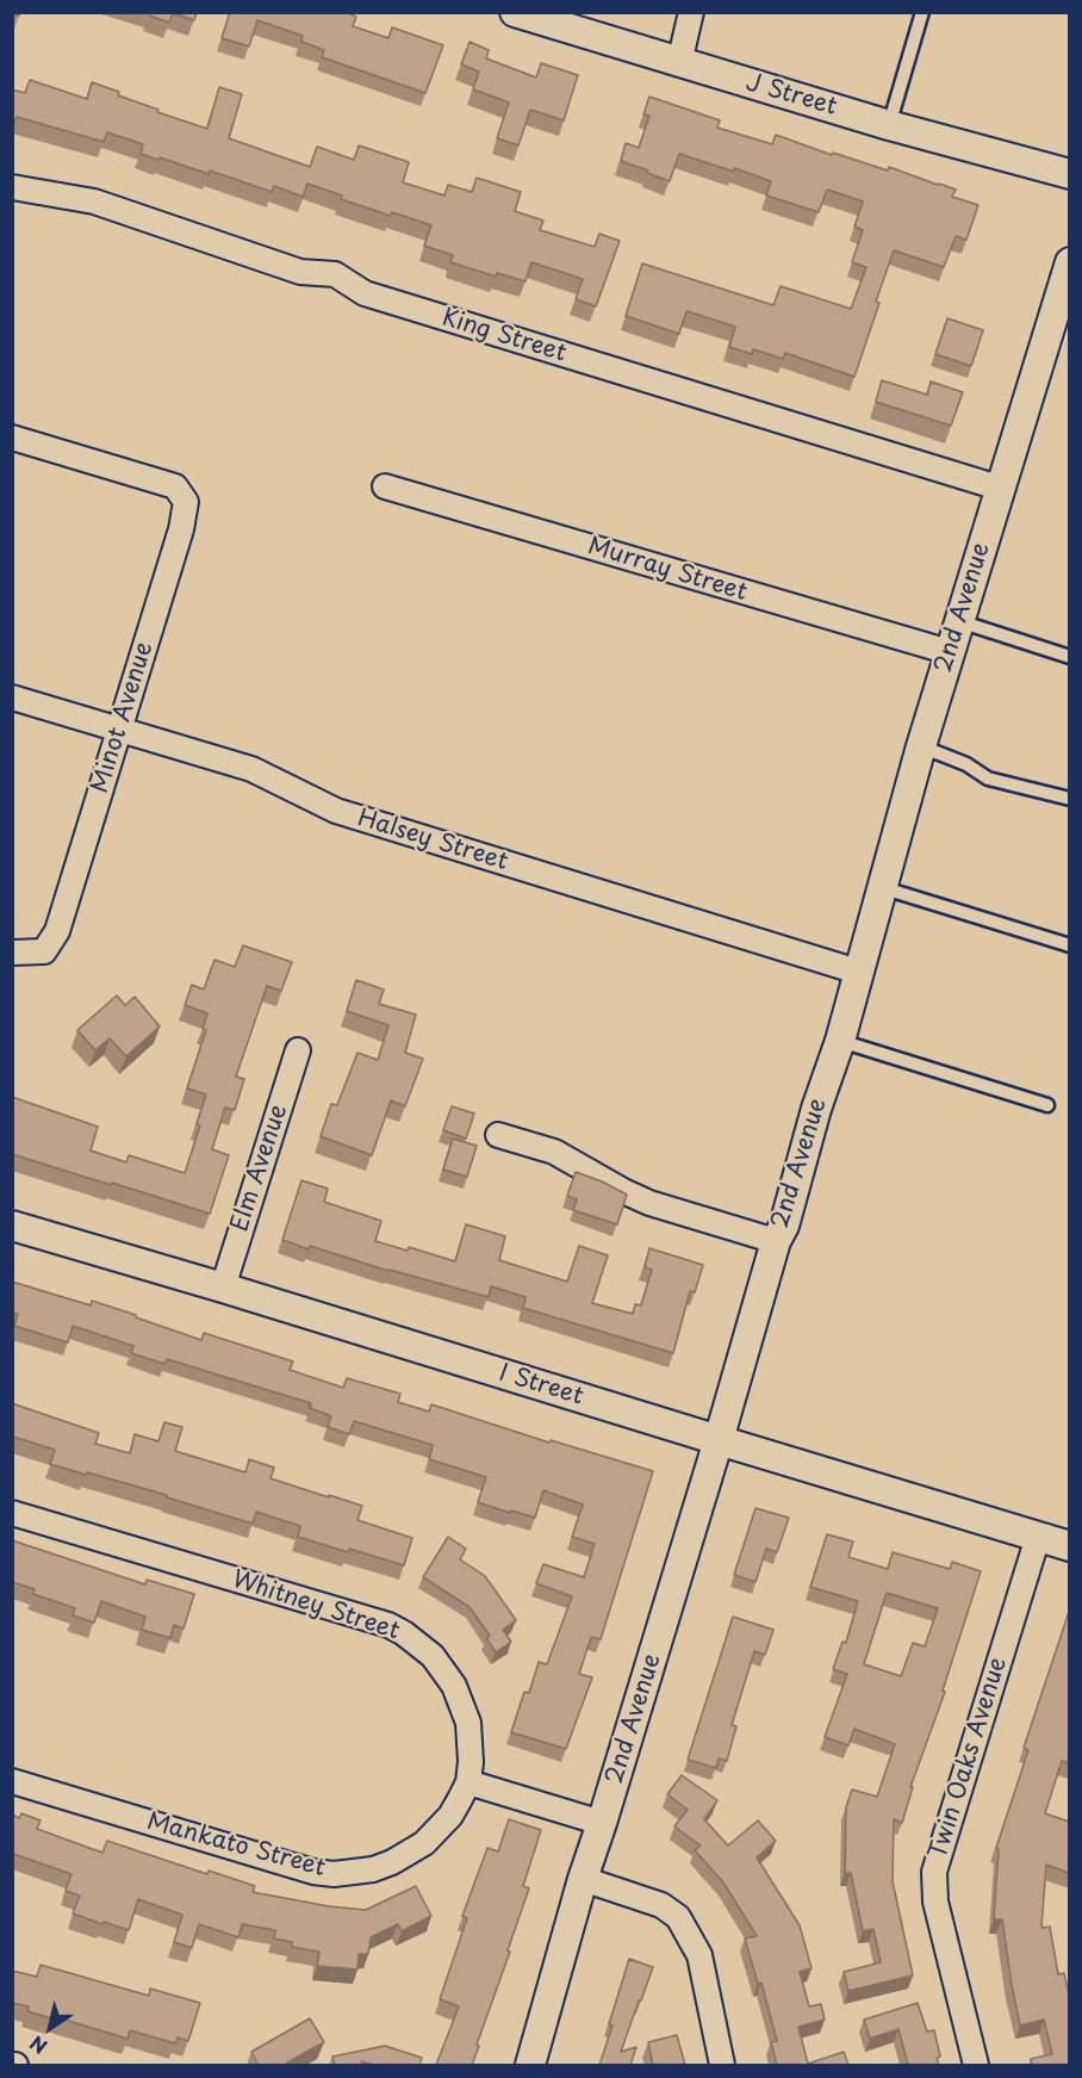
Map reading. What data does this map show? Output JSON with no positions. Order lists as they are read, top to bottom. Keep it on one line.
{"streets":{"street":["J Street","King Street","Murray Street","2nd Avenue","Minot Avenue","Halsey Street","Elm Avenue","I Street","Whitney Street","Twin Oaks Avenue","Mankato Street"]},"crossings":[["King Street","2nd Avenue"],["Murray Street","2nd Avenue"],["2nd Avenue","Halsey Street"],["2nd Avenue","I Street"],["Minot Avenue","Halsey Street"],["Elm Avenue","I Street"],["I Street","Twin Oaks Avenue"],["Whitney Street","Mankato Street"]],"north":"bottom left"}
